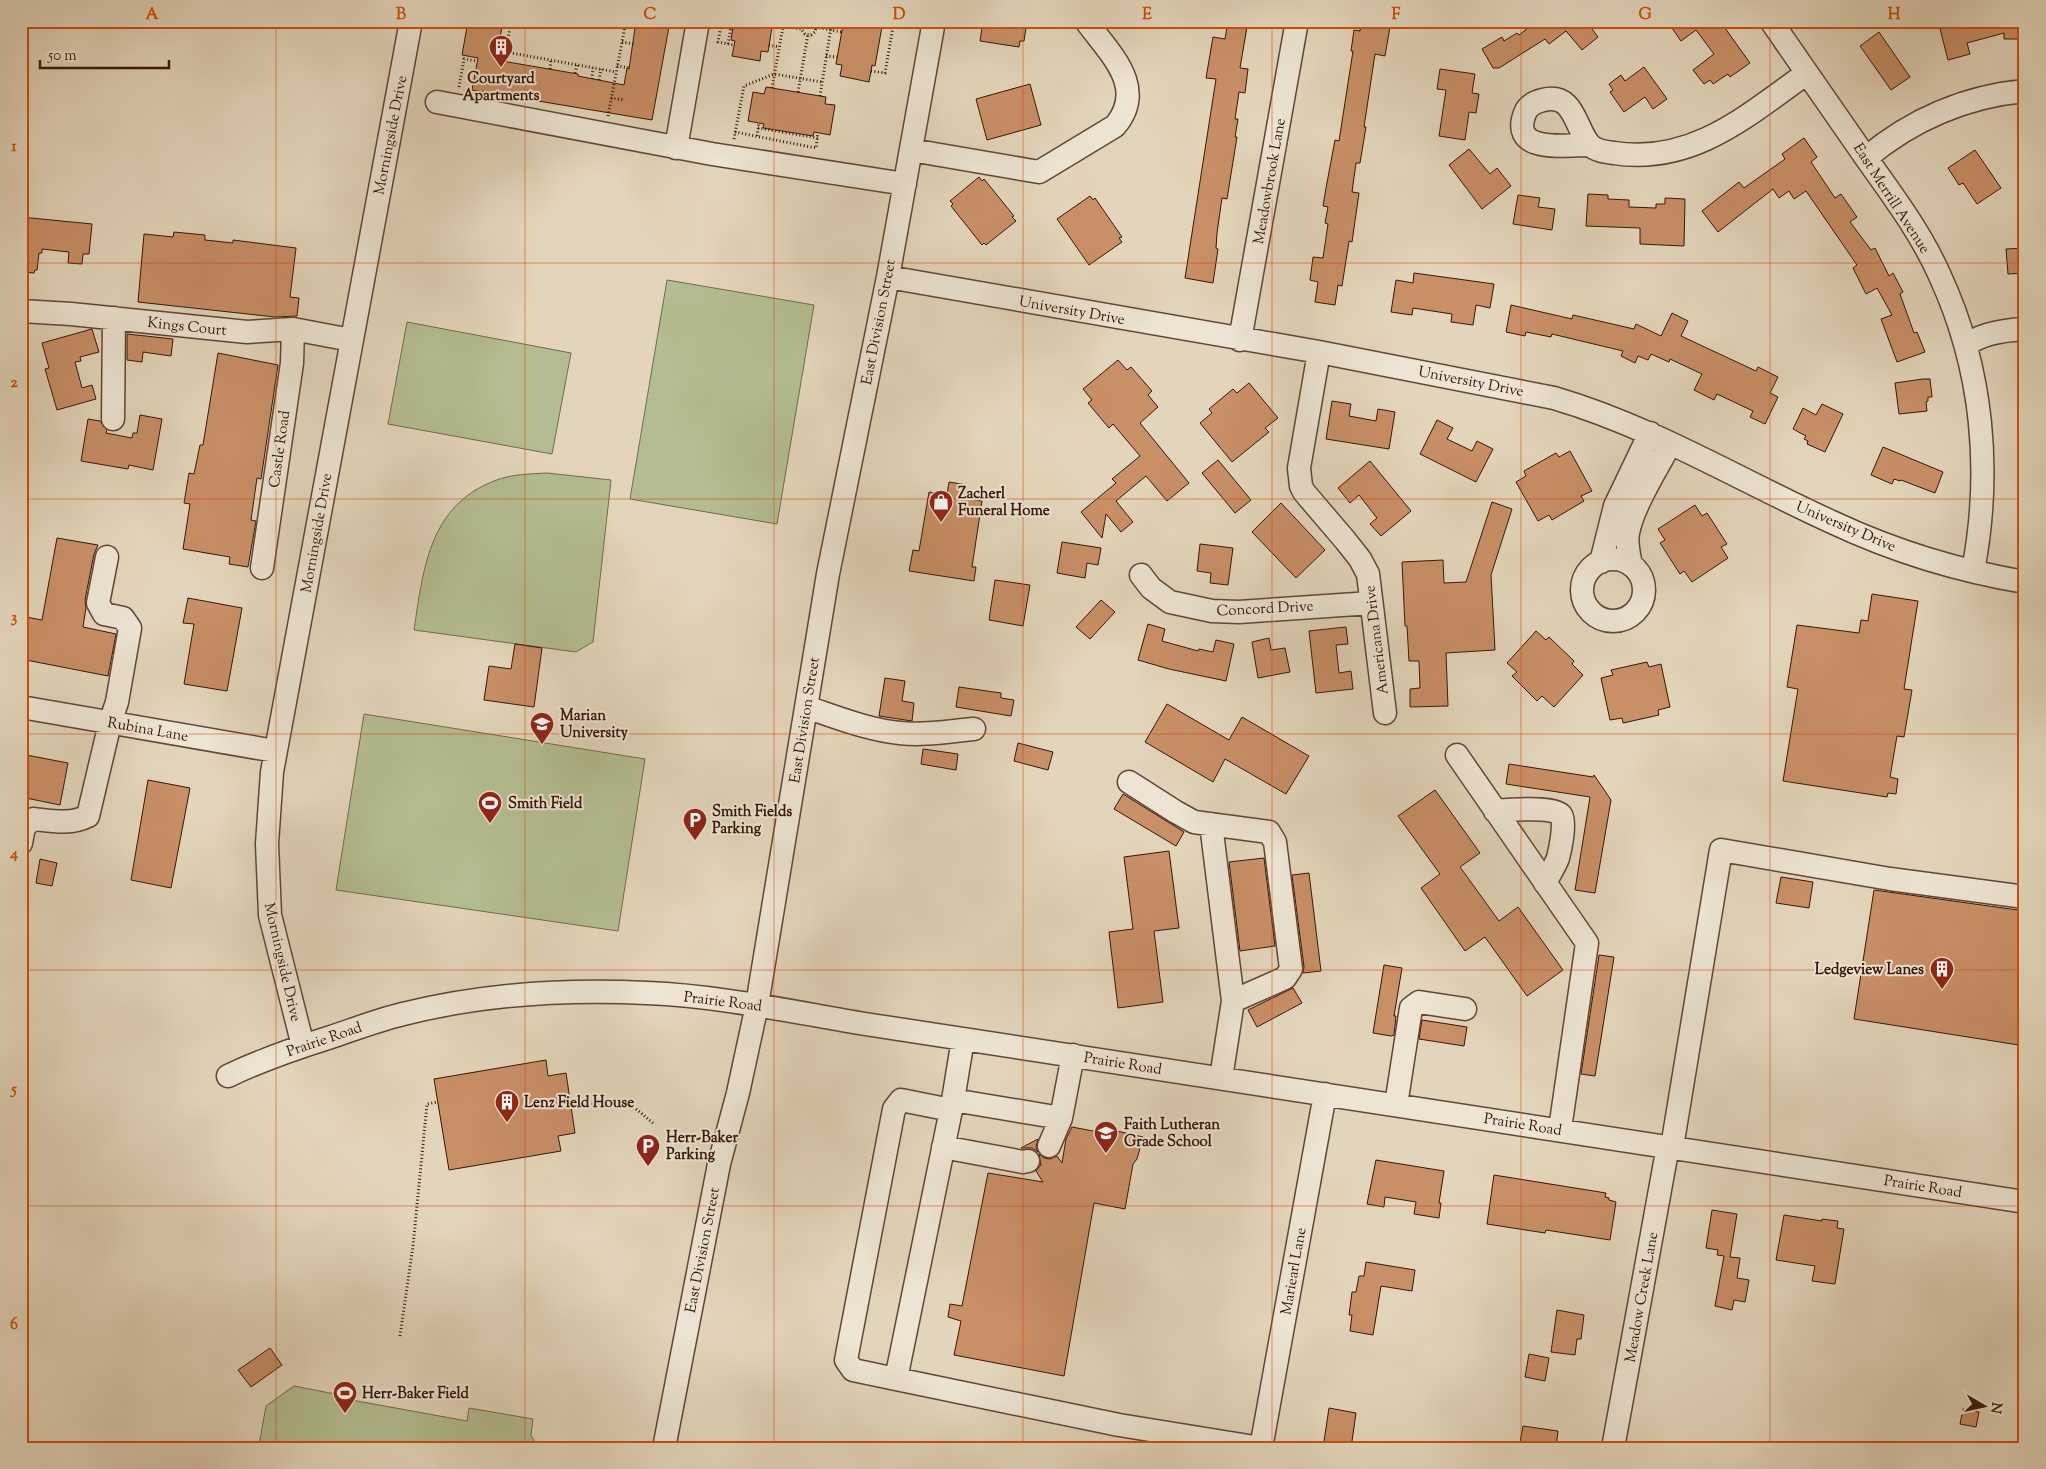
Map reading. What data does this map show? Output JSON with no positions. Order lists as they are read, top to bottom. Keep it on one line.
{"streets":{"street":["Morningside Drive","Meadowbrook Lane","East Merrill Avenue","University Drive","East Division Street","Kings Court","Castle Road","Concord Drive","Americana Drive","Rubina Lane","Prairie Road","Mariearl Lane","Meadow Creek Lane"]},"crossings":[["Morningside Drive","Kings Court"],["Morningside Drive","Rubina Lane"],["Morningside Drive","Prairie Road"],["Meadowbrook Lane","University Drive"],["East Merrill Avenue","University Drive"],["University Drive","East Division Street"],["University Drive","Americana Drive"],["East Division Street","Prairie Road"],["Kings Court","Castle Road"],["Concord Drive","Americana Drive"],["Prairie Road","Mariearl Lane"],["Prairie Road","Meadow Creek Lane"]],"places":{"building":["Courtyard Apartments","Ledgeview Lanes","Lenz Field House"],"shop":["Zacherl Funeral Home"],"school or university":["Marian University","Faith Lutheran Grade School"],"sports":["Smith Field","Herr-Baker Field"],"parking":["Smith Fields Parking","Herr-Baker Parking"]},"scale_bar":"50 m","north":"right","grid":{"columns":["A","B","C","D","E","F","G","H"],"rows":["1","2","3","4","5","6"]}}
